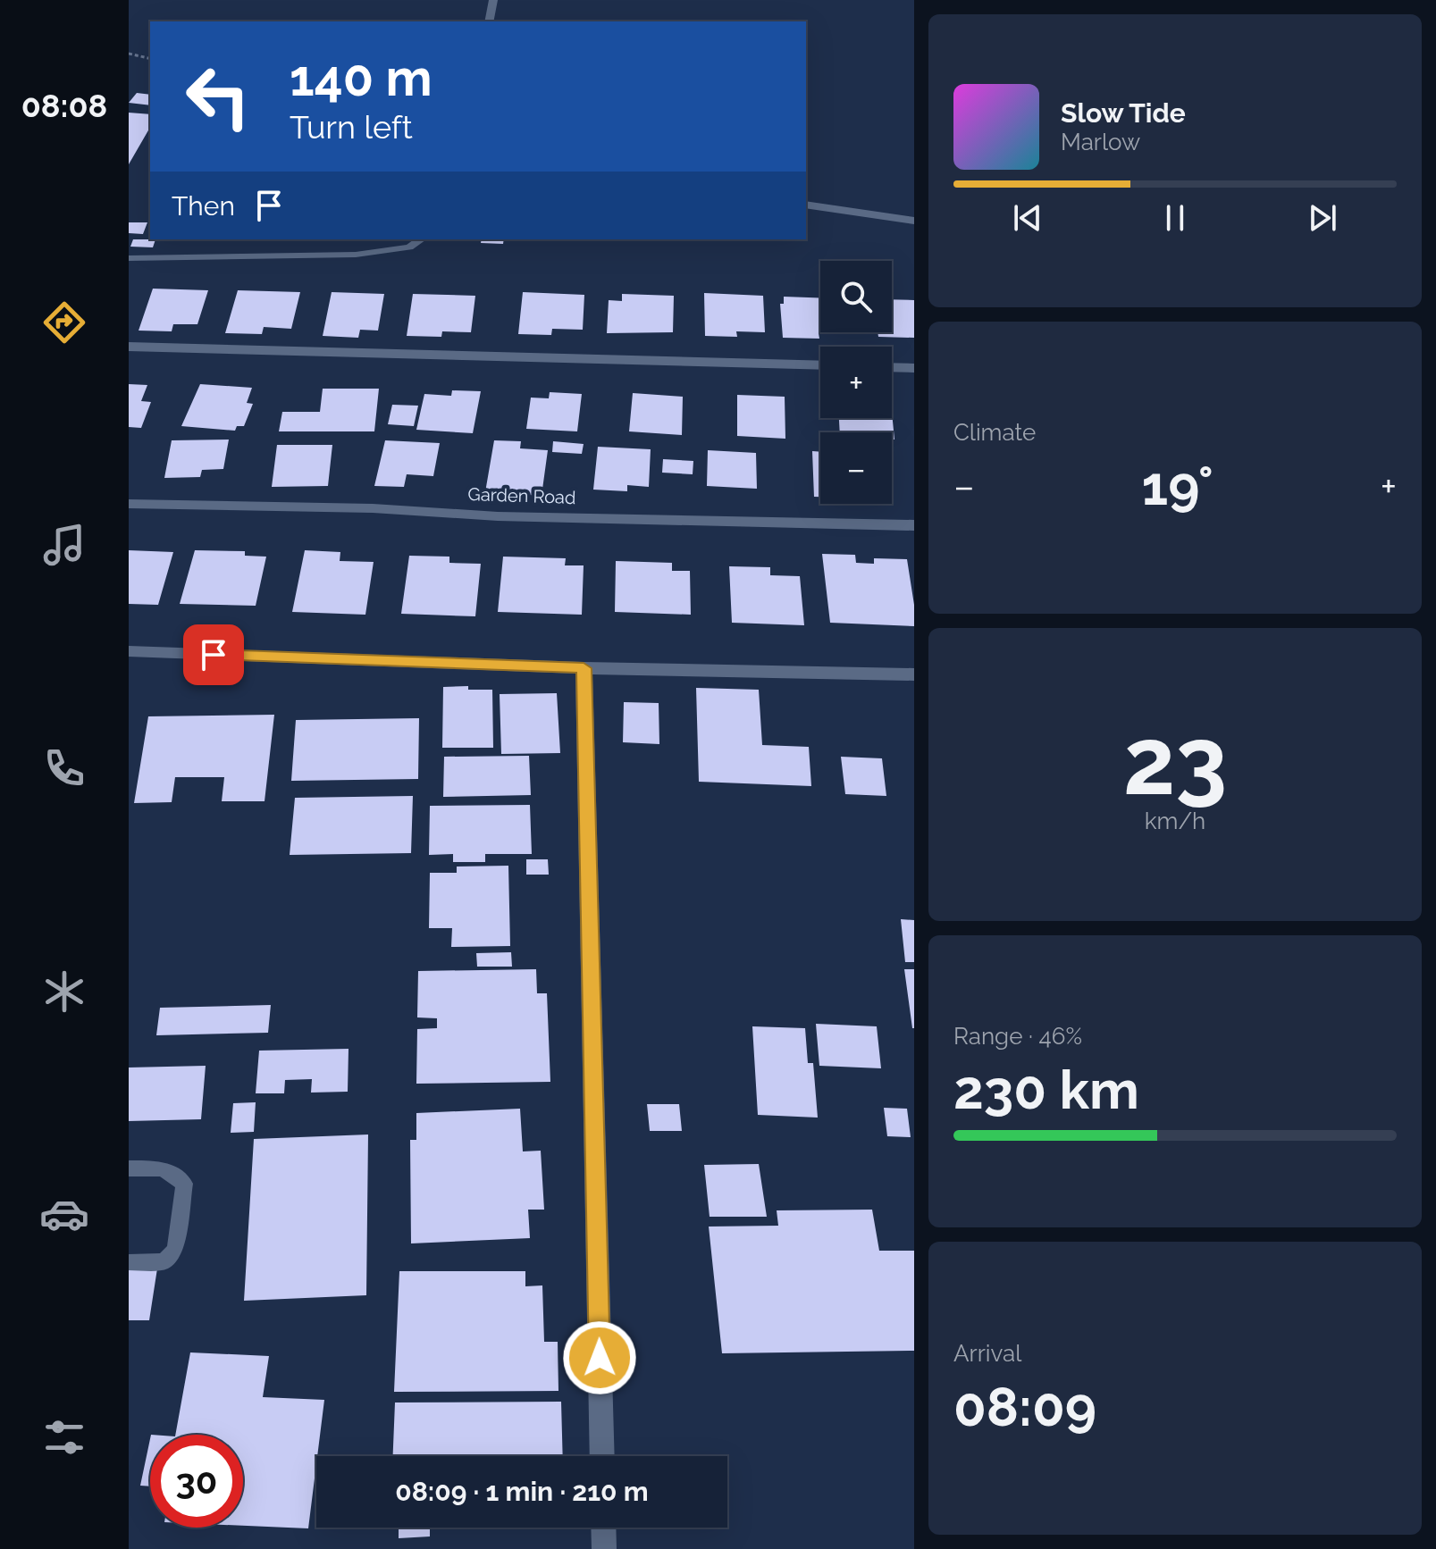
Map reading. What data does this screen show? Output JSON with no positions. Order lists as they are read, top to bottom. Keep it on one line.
{"streets":{"street":["Garden Road"]},"page":{"tabs":"08:08","turn":["140 m","Turn left"],"song":["Slow Tide","Marlow"],"then":"Then","map_buttons":["+","−"],"tile":["Climate",["23","km/h"],["Range · 46%","230 km"],["Arrival","08:09"]],"heat":["−","19°","+"],"limit":"30","trip":"08:09 · 1 min · 210 m"}}
